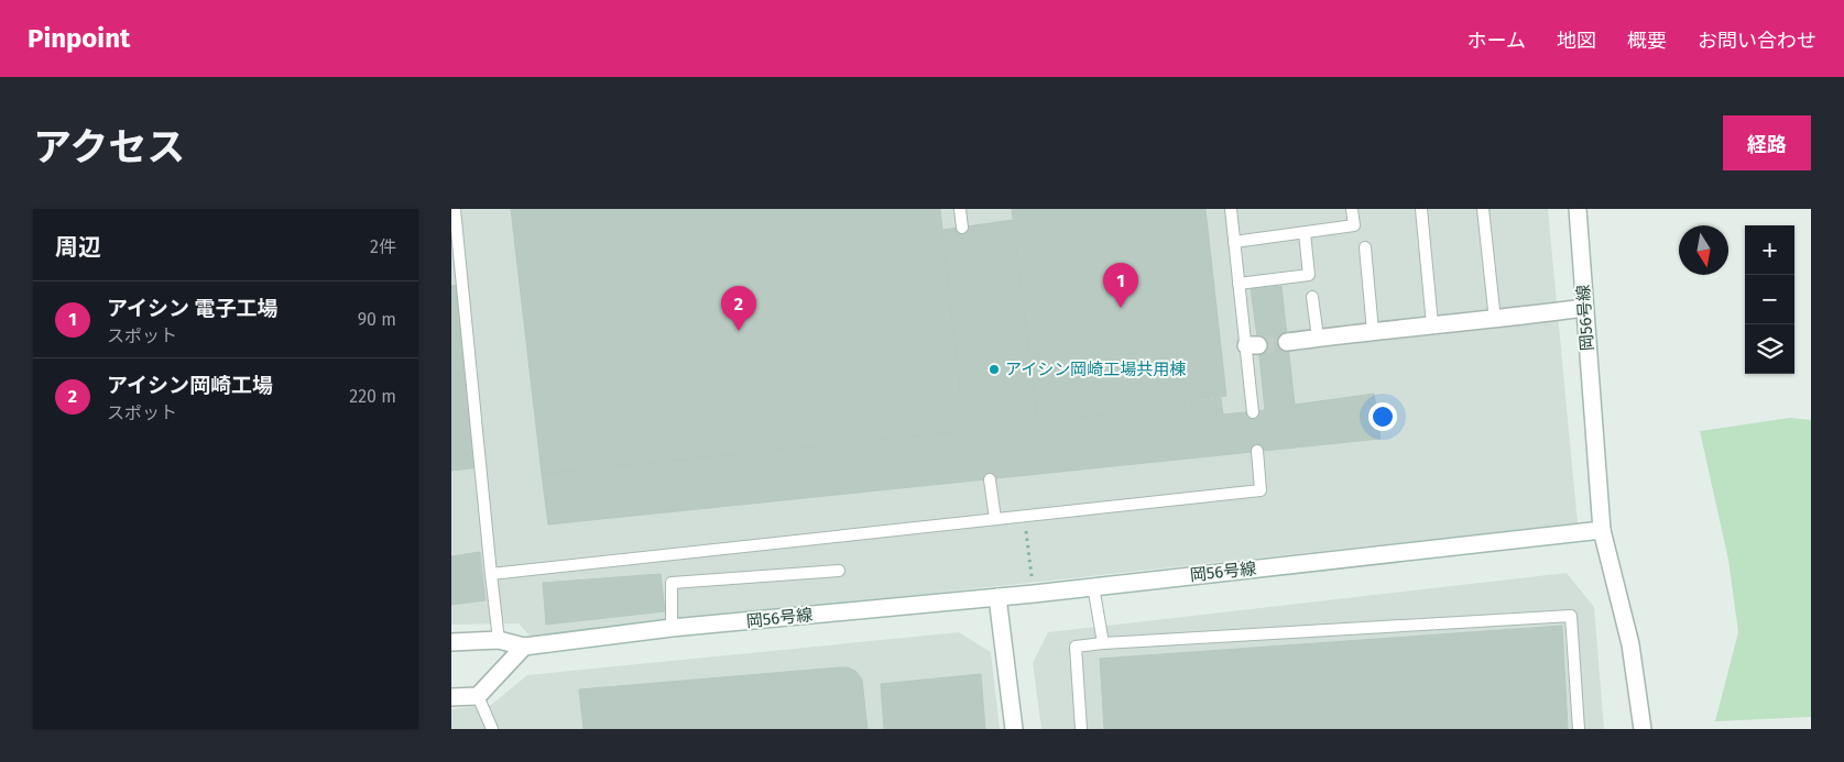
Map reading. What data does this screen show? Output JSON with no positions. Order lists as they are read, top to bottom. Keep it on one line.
{"streets":{"street":["岡56号線"]},"places":["アイシン岡崎工場共用棟"],"north":"bottom","page":{"header":"Pinpoint","nav":["ホーム","地図","概要","お問い合わせ"],"title":"アクセス","buttons":"経路","heading":["周辺","2件"],"map_buttons":["+","−"],"pins":["1","2"],"list":[{"mark":"1","name":"アイシン 電子工場","note":"スポット","value":"90 m"},{"mark":"2","name":"アイシン岡崎工場","note":"スポット","value":"220 m"}]}}
